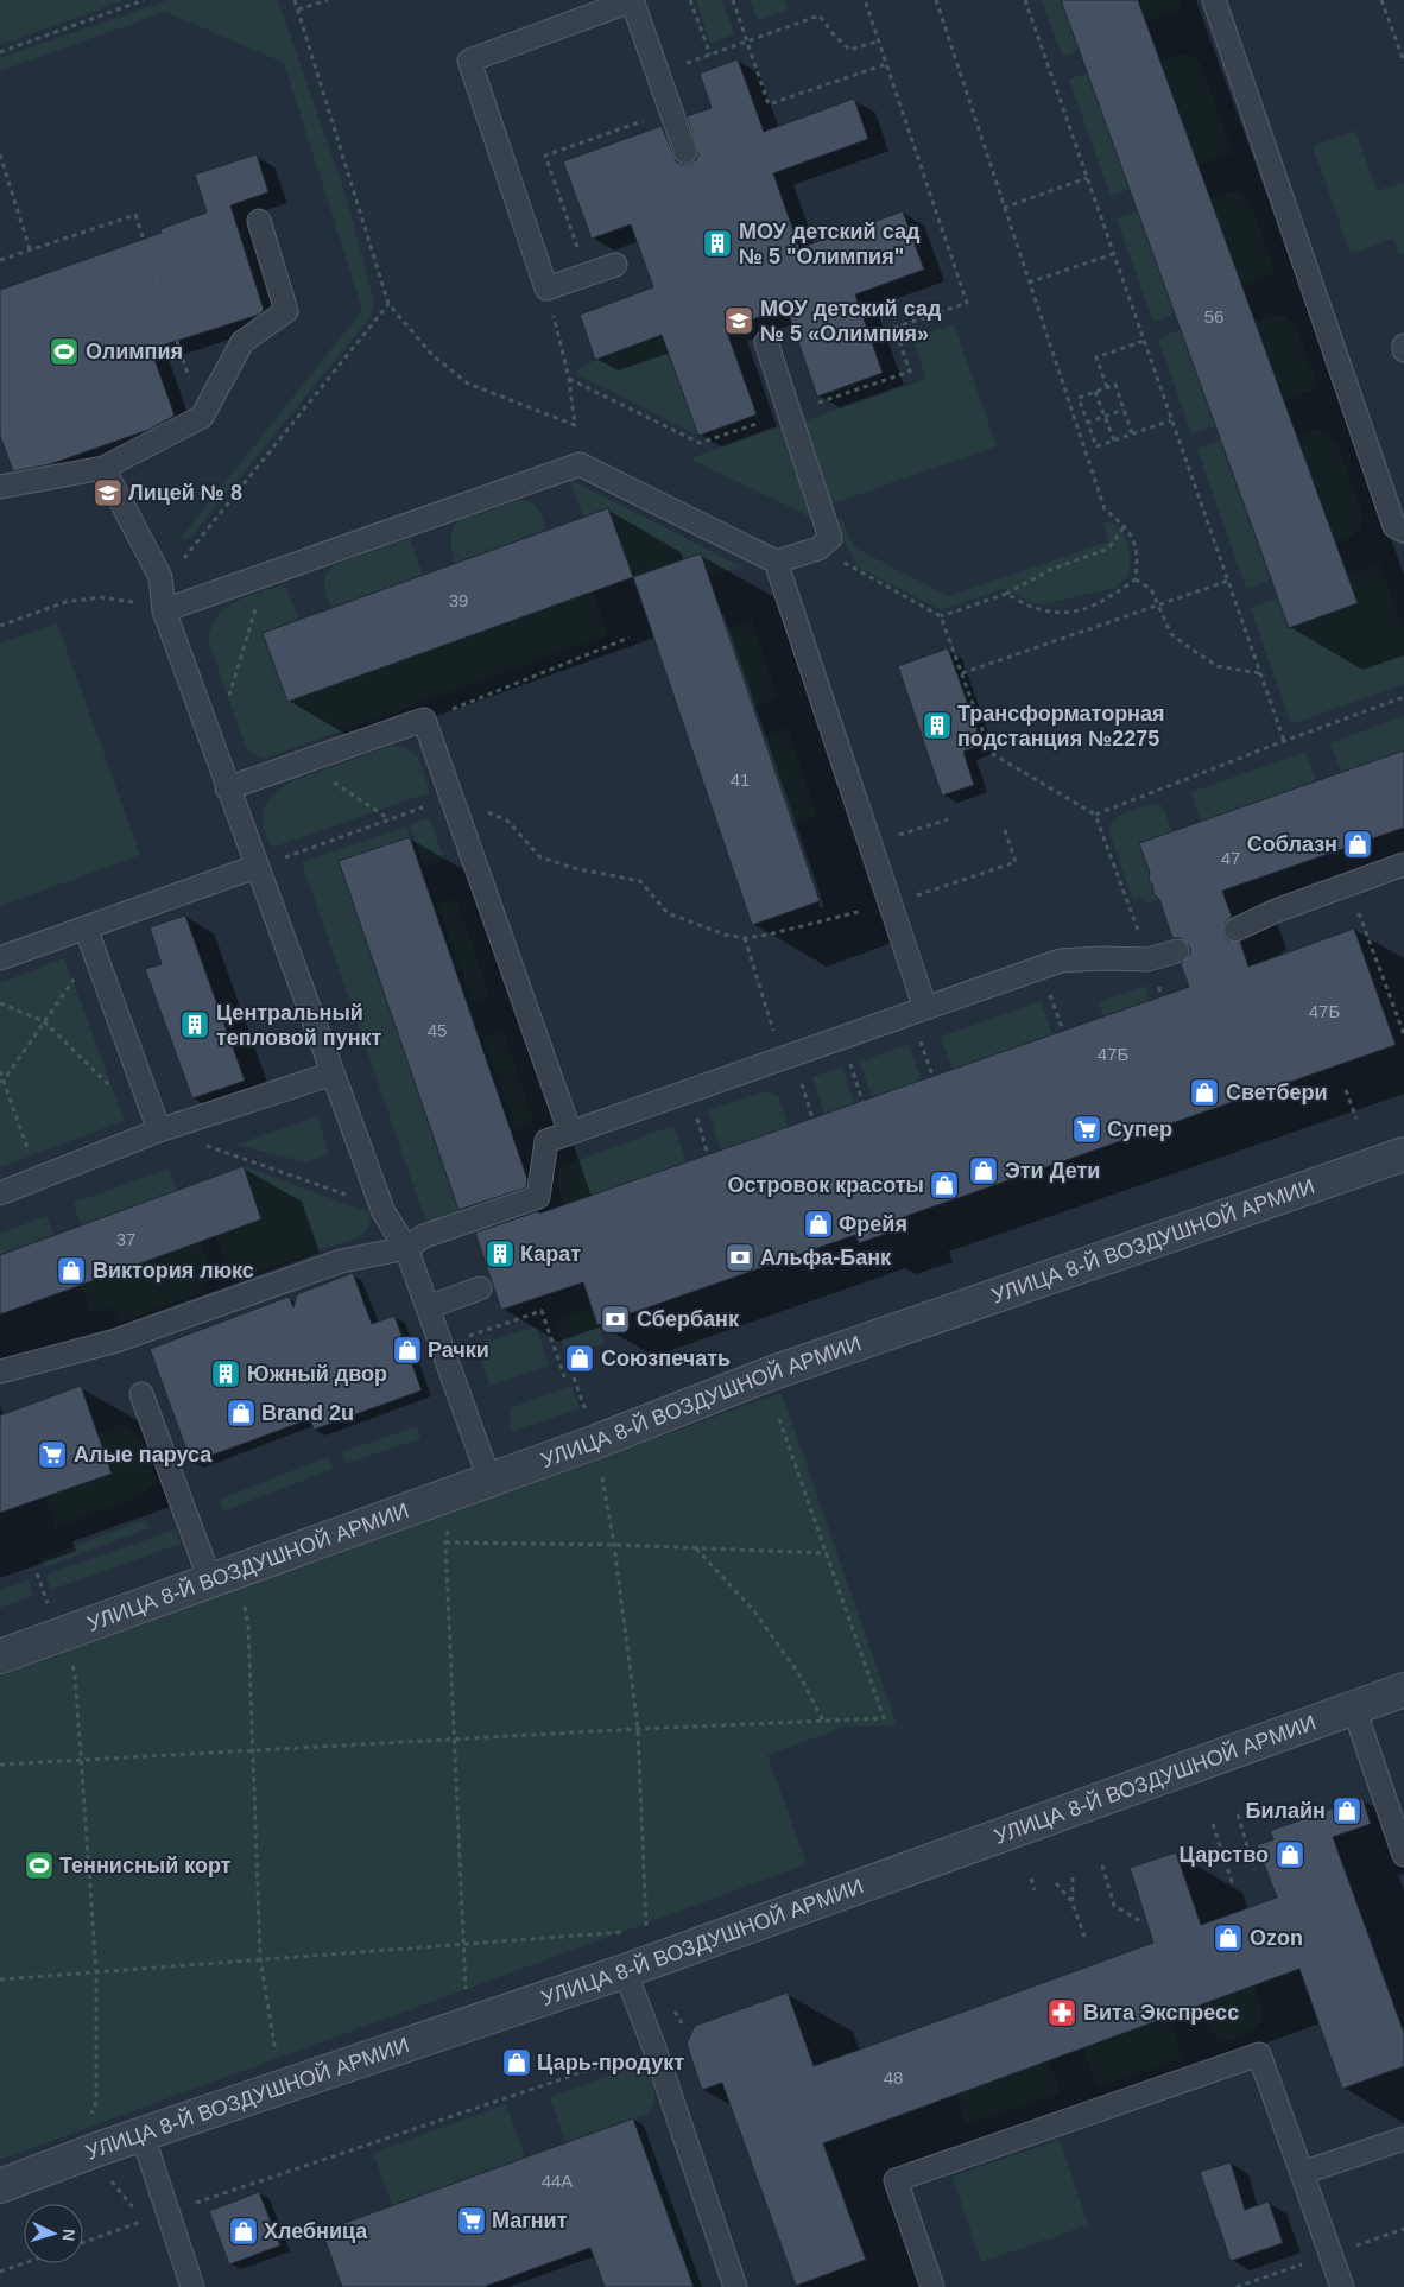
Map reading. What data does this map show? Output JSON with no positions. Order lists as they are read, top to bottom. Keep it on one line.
{"streets":{"street":["УЛИЦА 8-Й ВОЗДУШНОЙ АРМИИ"]},"places":{"building":["МОУ детский сад № 5 \"Олимпия\"","Трансформаторная подстанция №2275","Центральный тепловой пункт","Карат","Южный двор"],"school or university":["МОУ детский сад № 5 «Олимпия»","Лицей № 8"],"sports":["Олимпия","Теннисный корт"],"shop":["Соблазн","Светбери","Эти Дети","Островок красоты","Фрейя","Виктория люкс","Рачки","Союзпечать","Brand 2u","Билайн","Царство","Ozon","Царь-продукт","Хлебница"],"supermarket":["Супер","Алые паруса","Магнит"],"bank":["Альфа-Банк","Сбербанк"],"pharmacy":["Вита Экспресс"]},"house_numbers":["56","39","41","47","47Б","45","47Б","37","48","44А"],"north":"right"}
